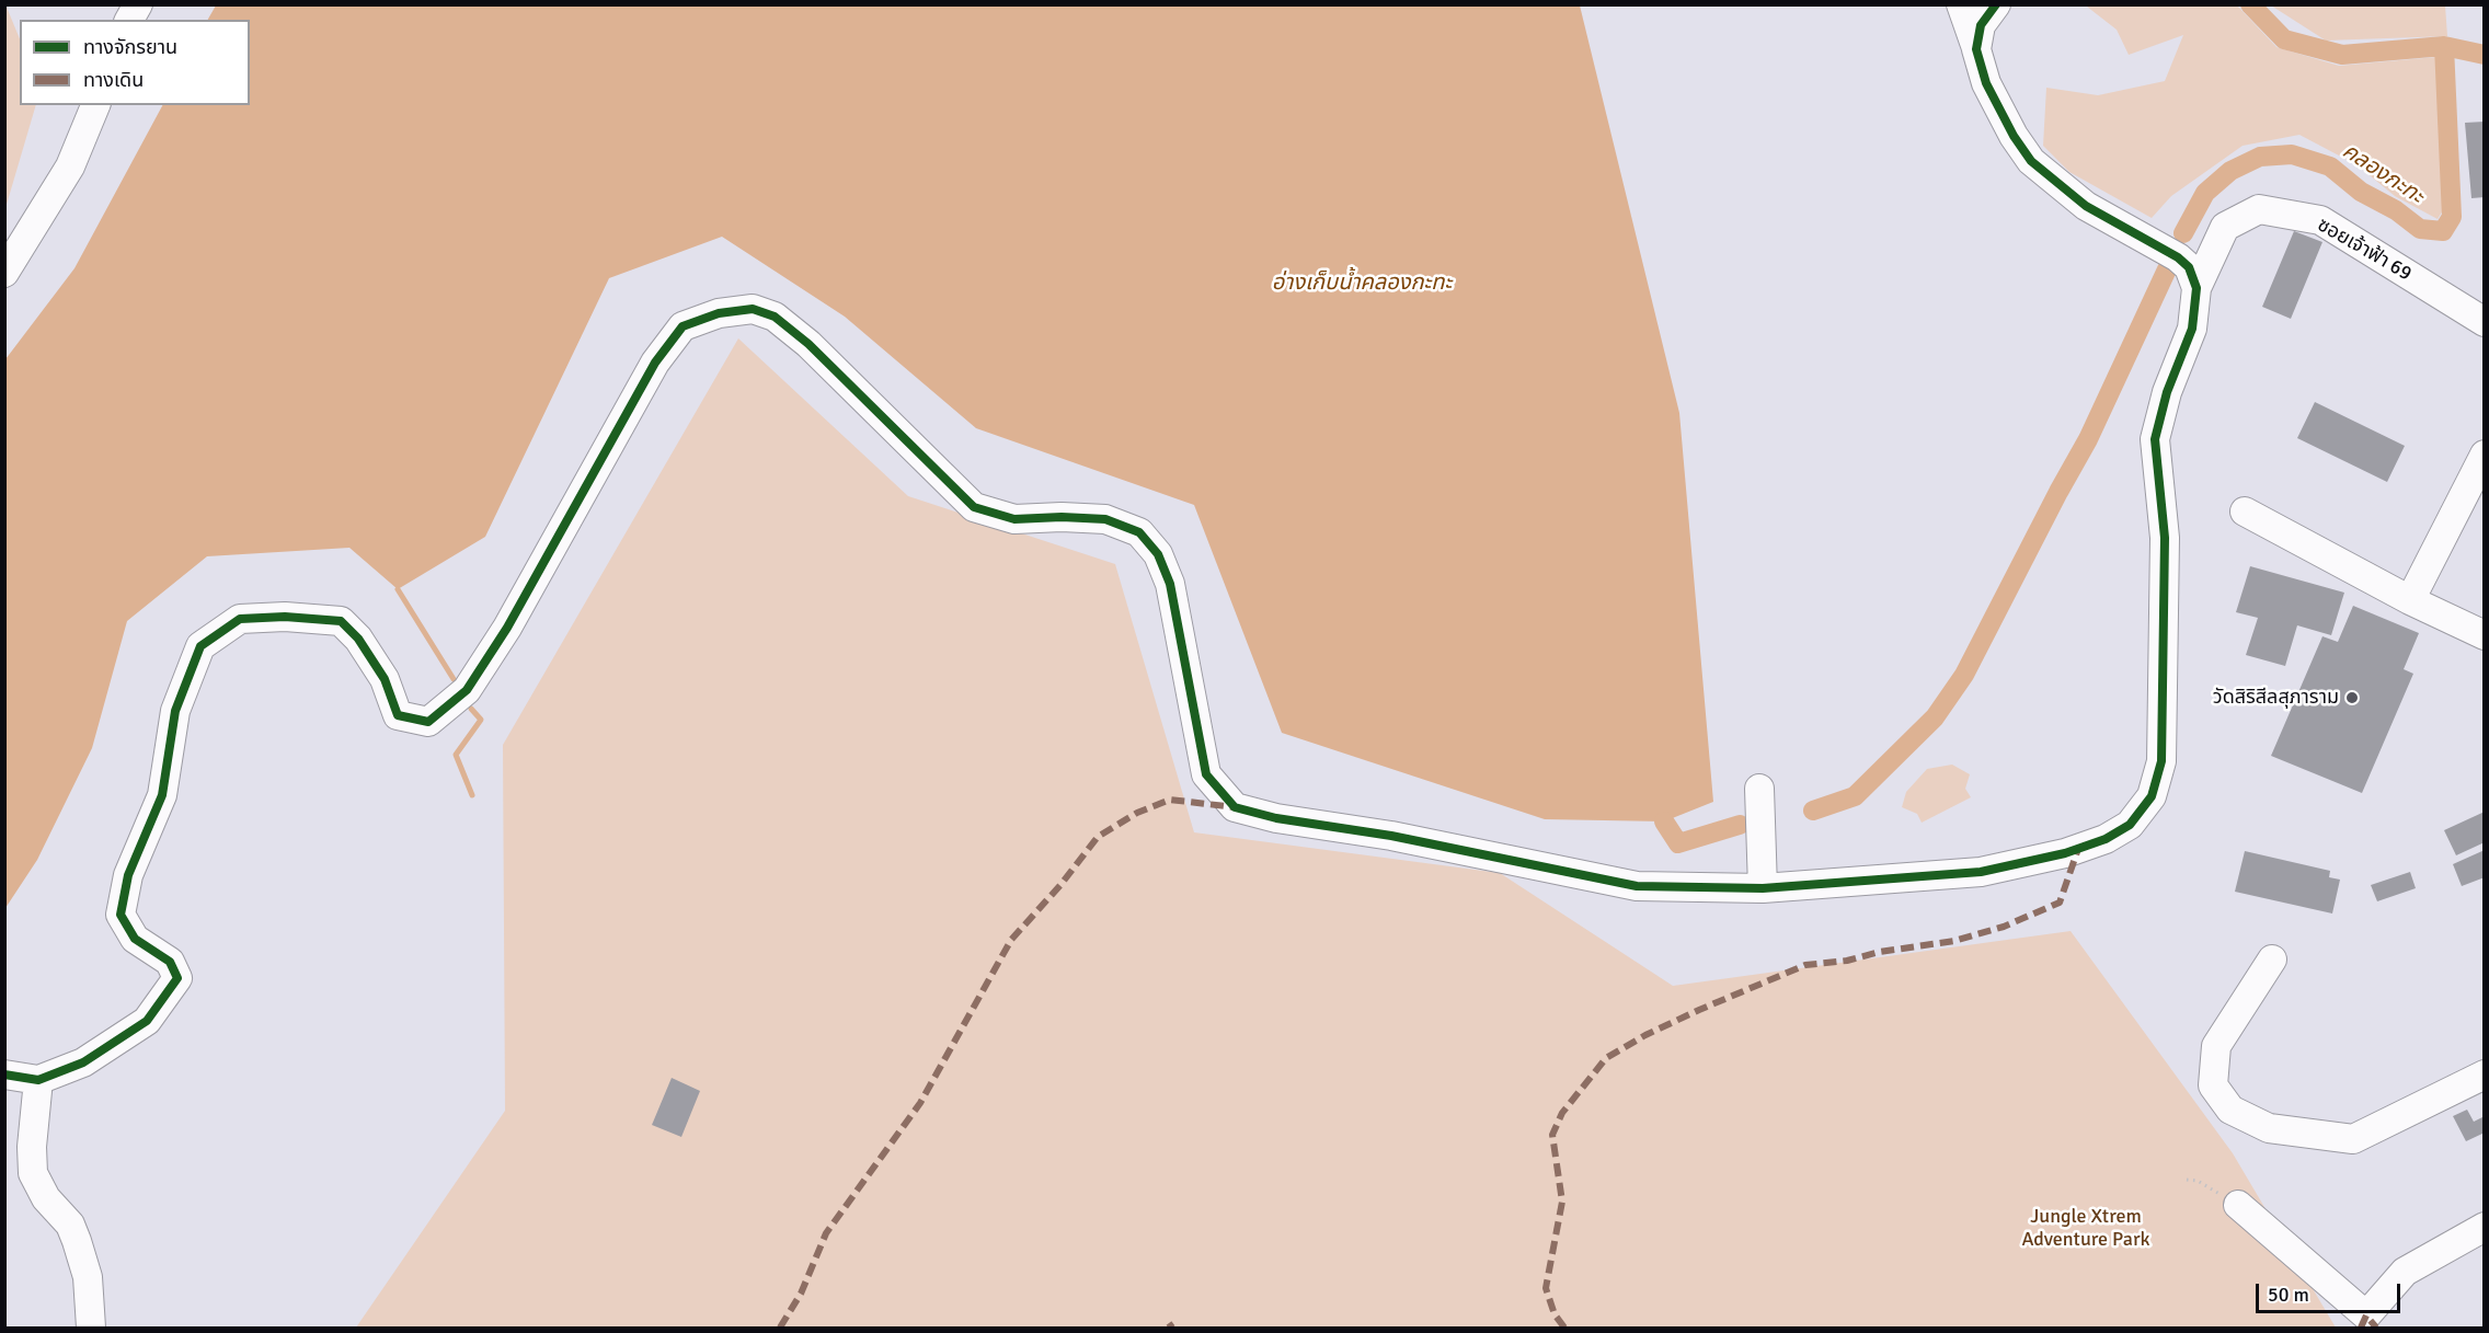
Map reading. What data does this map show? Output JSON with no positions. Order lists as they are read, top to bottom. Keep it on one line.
{"streets":{"street":["ซอยเจ้าฟ้า 69"]},"water":["คลองกะทะ","อ่างเก็บน้ำคลองกะทะ"],"parks":["Jungle Xtrem Adventure Park"],"places":["วัดสิริสีลสุภาราม"],"legend":["ทางจักรยาน","ทางเดิน"],"scale_bar":"50 m"}
